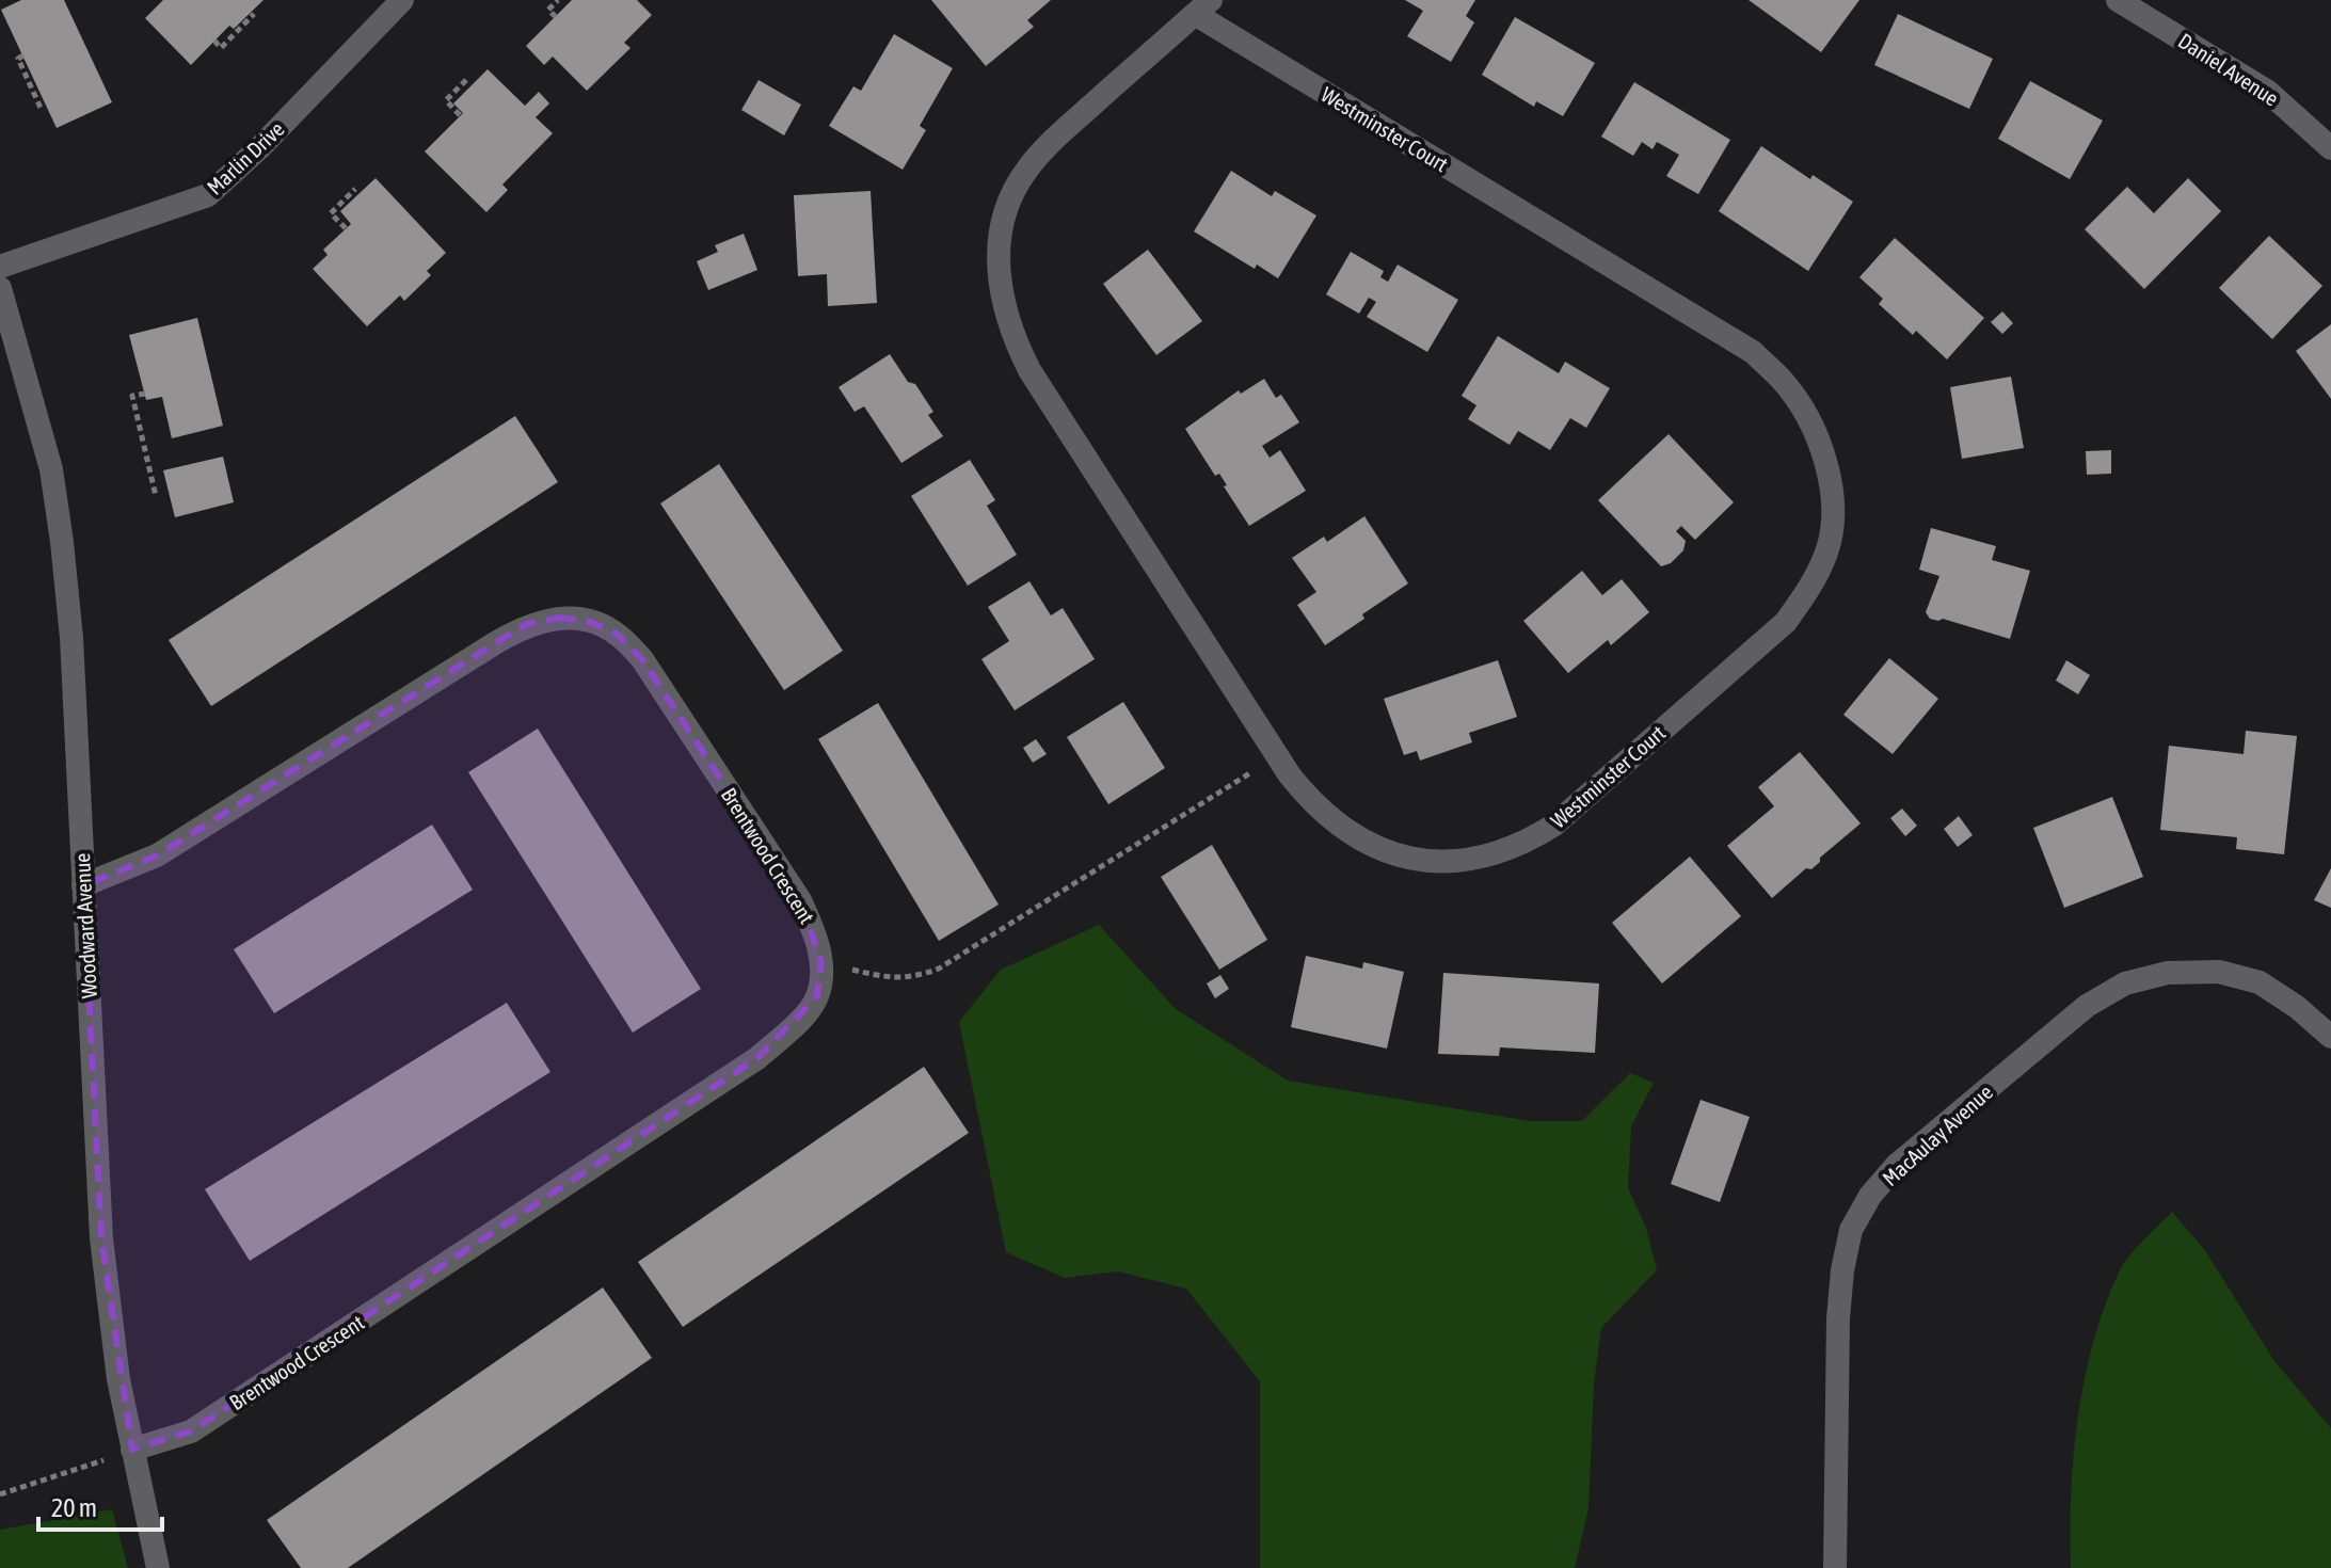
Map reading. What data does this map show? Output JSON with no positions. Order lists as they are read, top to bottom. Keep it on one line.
{"streets":{"street":["Daniel Avenue","Westminster Court","Marlin Drive","Brentwood Crescent","Woodward Avenue","MacAulay Avenue"]},"crossings":[["Brentwood Crescent","Woodward Avenue"]],"scale_bar":"20 m"}
